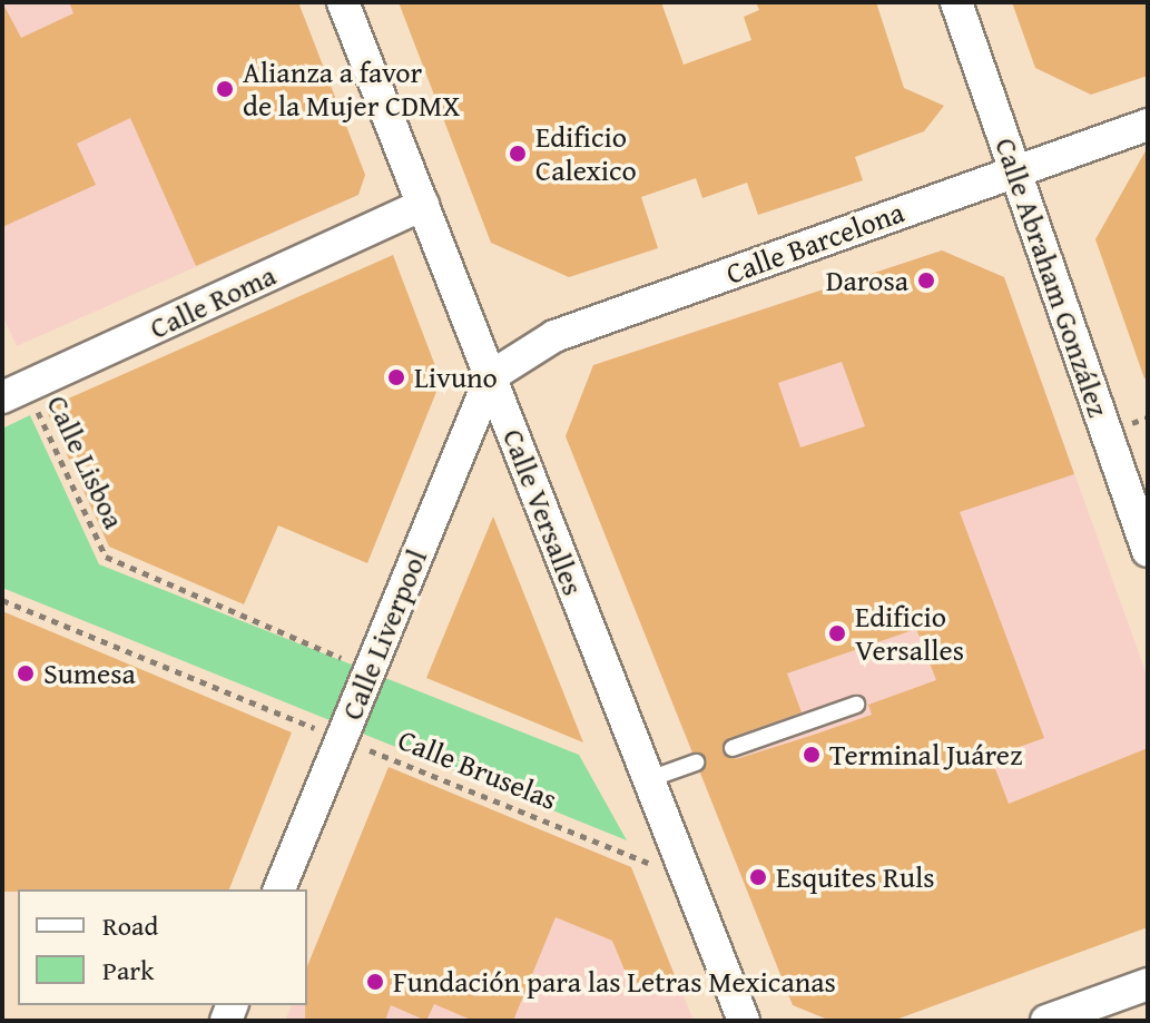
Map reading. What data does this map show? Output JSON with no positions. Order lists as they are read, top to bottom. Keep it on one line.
{"streets":{"street":["Calle Barcelona","Calle Abraham González","Calle Roma","Calle Versalles","Calle Liverpool"],"path":["Calle Lisboa","Calle Bruselas"]},"crossings":[["Calle Barcelona","Calle Abraham González"],["Calle Barcelona","Calle Versalles"],["Calle Barcelona","Calle Liverpool"],["Calle Roma","Calle Lisboa"],["Calle Roma","Calle Versalles"],["Calle Lisboa","Calle Liverpool"],["Calle Versalles","Calle Liverpool"],["Calle Versalles","Calle Bruselas"],["Calle Liverpool","Calle Bruselas"]],"places":["Alianza a favor de la Mujer CDMX","Edificio Calexico","Darosa","Livuno","Edificio Versalles","Sumesa","Terminal Juárez","Esquites Ruls","Fundación para las Letras Mexicanas"],"legend":["Road","Park"]}
